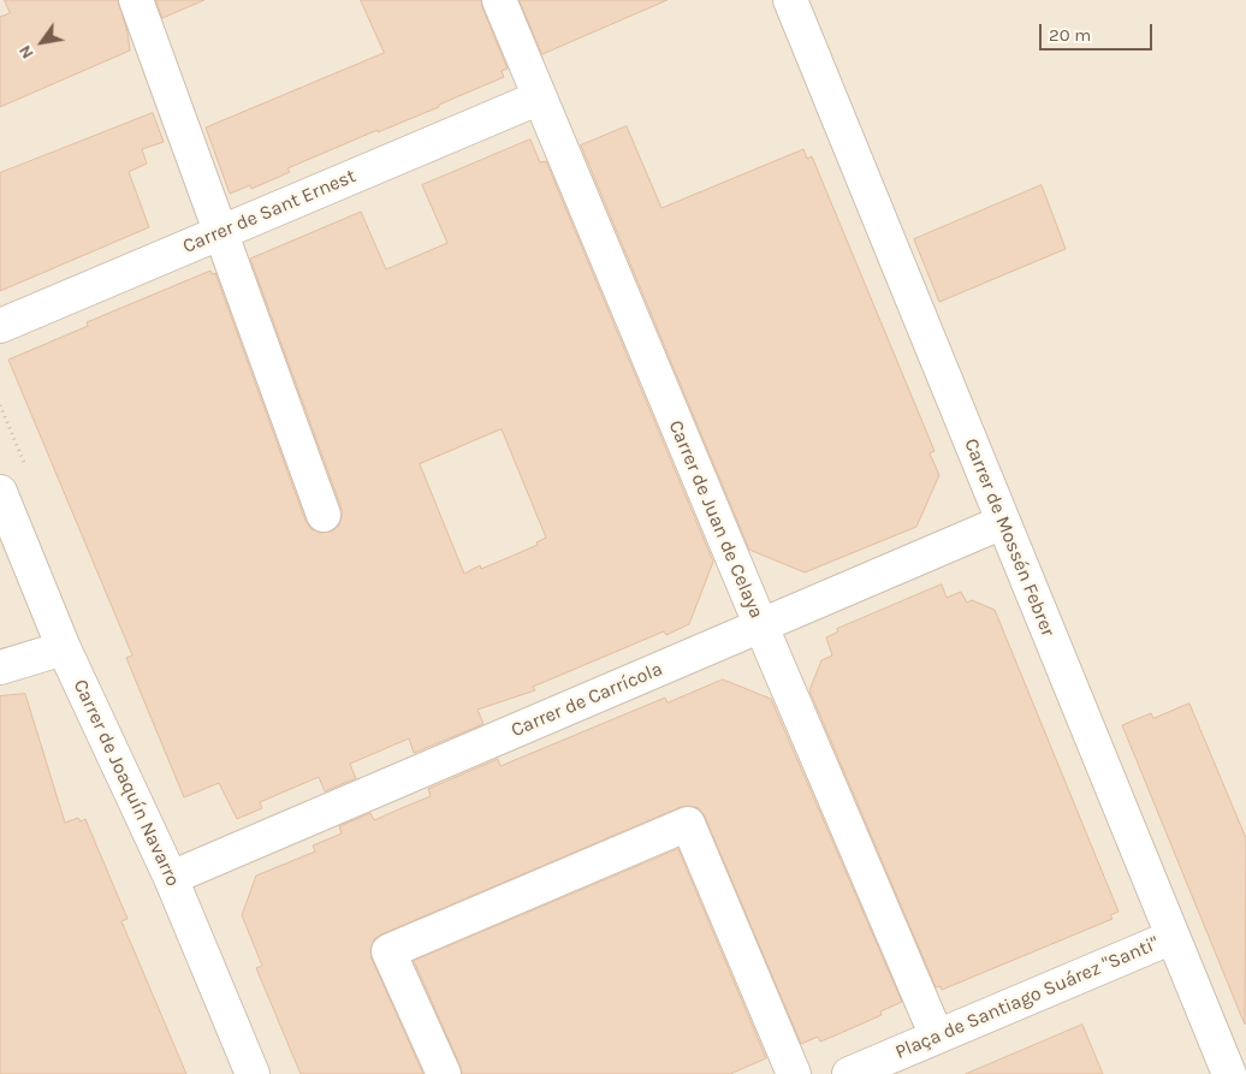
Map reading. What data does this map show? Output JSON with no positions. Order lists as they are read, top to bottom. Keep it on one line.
{"streets":{"street":["Carrer de Sant Ernest","Carrer de Juan de Celaya","Carrer de Mossén Febrer","Carrer de Carrícola","Carrer de Joaquín Navarro","Plaça de Santiago Suárez \"Santi\""]},"crossings":[["Carrer de Sant Ernest","Carrer de Juan de Celaya"],["Carrer de Juan de Celaya","Carrer de Carrícola"],["Carrer de Juan de Celaya","Plaça de Santiago Suárez \"Santi\""],["Carrer de Mossén Febrer","Carrer de Carrícola"],["Carrer de Mossén Febrer","Plaça de Santiago Suárez \"Santi\""],["Carrer de Carrícola","Carrer de Joaquín Navarro"]],"scale_bar":"20 m","north":"bottom left"}
